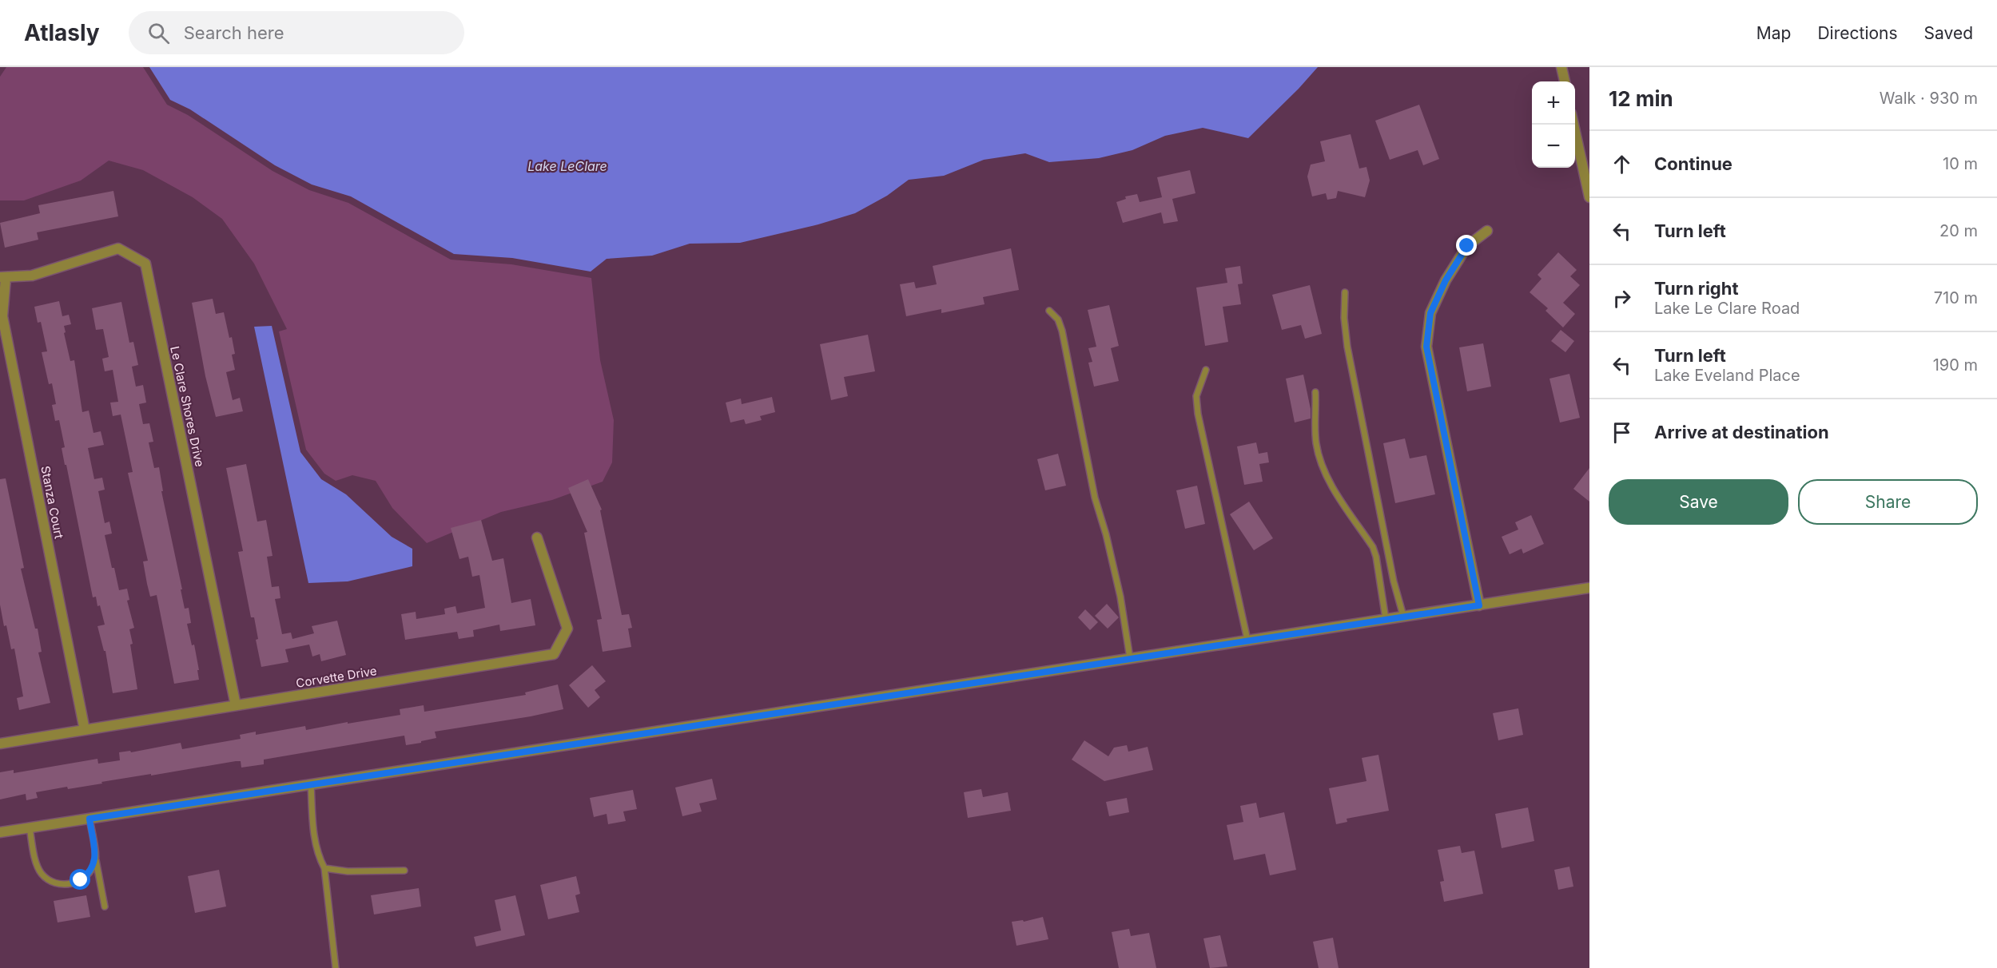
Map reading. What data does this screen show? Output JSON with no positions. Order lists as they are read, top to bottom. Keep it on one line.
{"streets":{"street":["Le Clare Shores Drive","Stanza Court","Corvette Drive"]},"crossings":[["Le Clare Shores Drive","Stanza Court"],["Le Clare Shores Drive","Corvette Drive"],["Stanza Court","Corvette Drive"]],"water":["Lake LeClare"],"page":{"header":"Atlasly","search":"Search here","nav":["Map","Directions","Saved"],"heading":["12 min","Walk · 930 m"],"map_buttons":["+","−"],"list":[["Continue","10 m"],["Turn left","20 m"],["Turn right","Lake Le Clare Road","710 m"],["Turn left","Lake Eveland Place","190 m"],"Arrive at destination"],"buttons":["Save","Share"]}}
